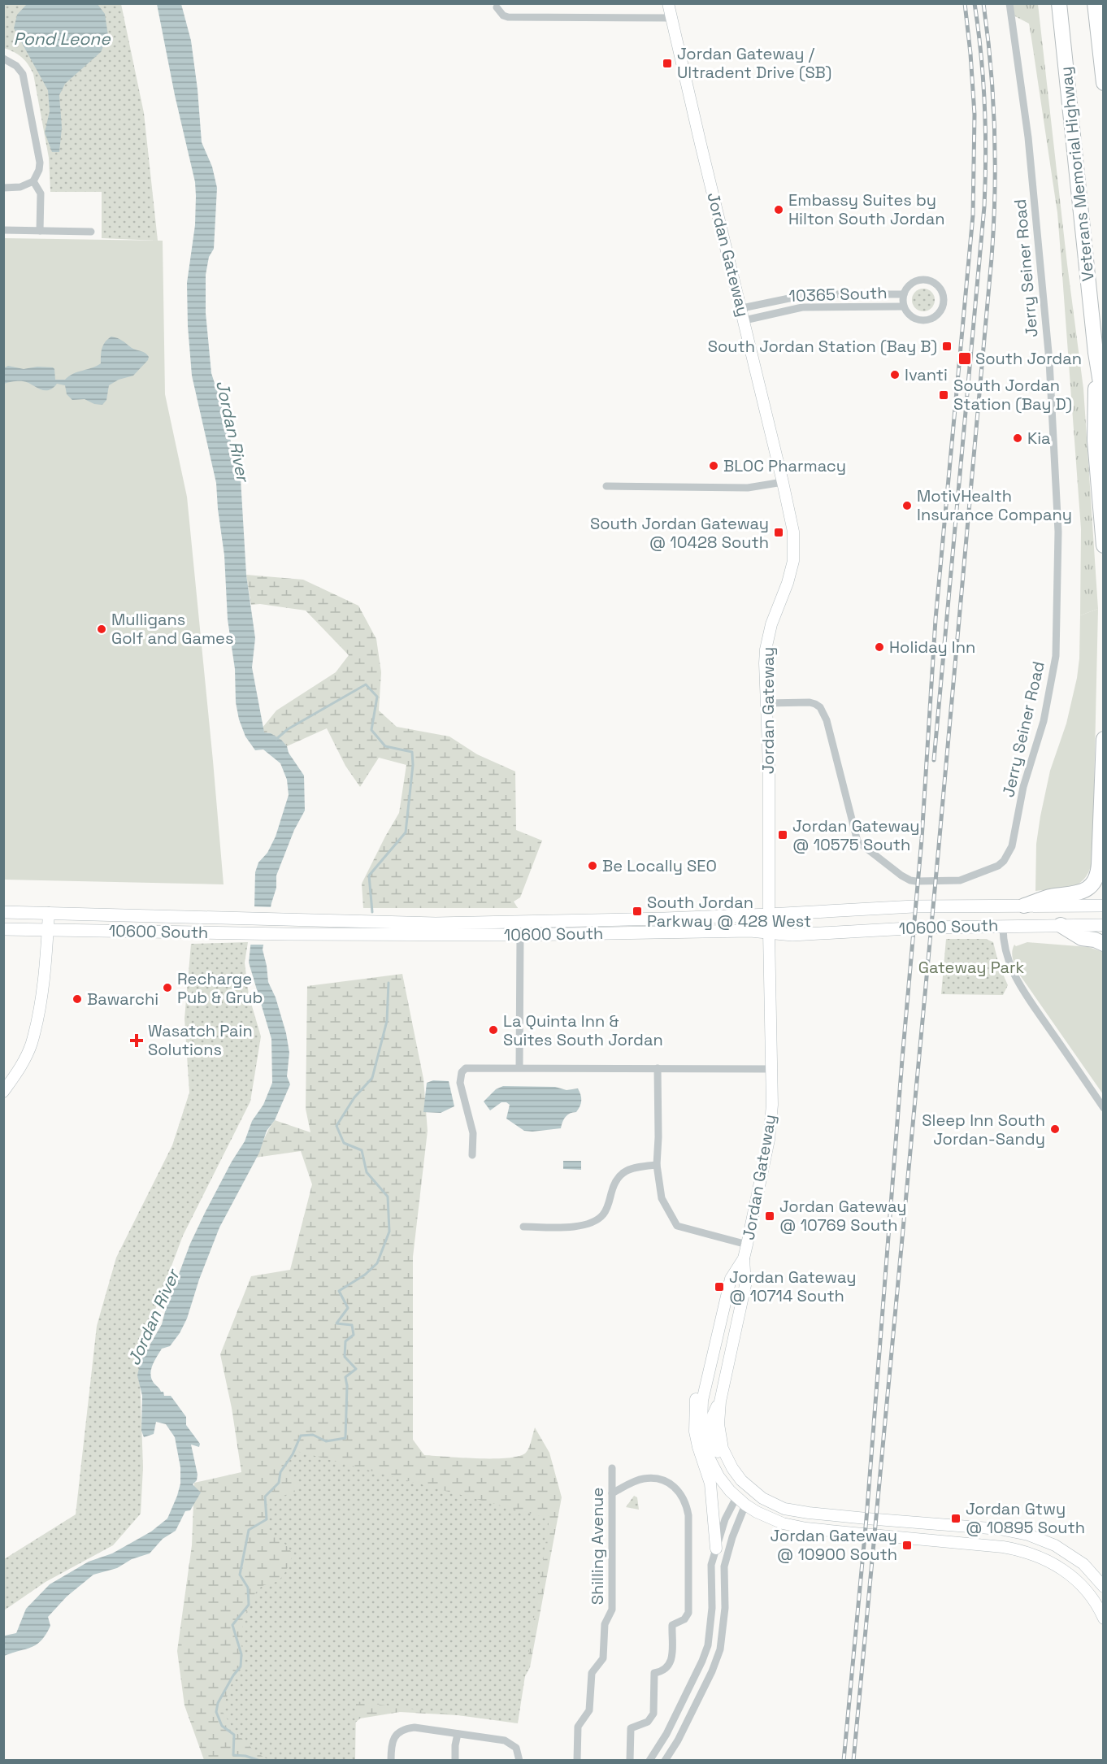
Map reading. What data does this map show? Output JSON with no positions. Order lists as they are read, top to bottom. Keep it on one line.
{"streets":{"highway":["Veterans Memorial Highway"],"main road":["Jordan Gateway","10600 South"],"street":["Jerry Seiner Road","10365 South","Shilling Avenue"]},"crossings":[["Jordan Gateway","Jerry Seiner Road"],["Jordan Gateway","10365 South"],["Jordan Gateway","10600 South"]],"water":["Pond Leone","Jordan River"],"parks":["Gateway Park"],"places":{"transit":["Jordan Gateway / Ultradent Drive (SB)","South Jordan Station (Bay B)","South Jordan","South Jordan Station (Bay D)","South Jordan Gateway @ 10428 South","Jordan Gateway @ 10575 South","South Jordan Parkway @ 428 West","Jordan Gateway @ 10769 South","Jordan Gateway @ 10714 South","Jordan Gtwy @ 10895 South","Jordan Gateway @ 10900 South"],"other":["Embassy Suites by Hilton South Jordan","Ivanti","Kia","BLOC Pharmacy","MotivHealth Insurance Company","Mulligans Golf and Games","Holiday Inn","Be Locally SEO","Recharge Pub & Grub","Bawarchi","La Quinta Inn & Suites South Jordan","Sleep Inn South Jordan-Sandy"],"health":["Wasatch Pain Solutions"]}}
